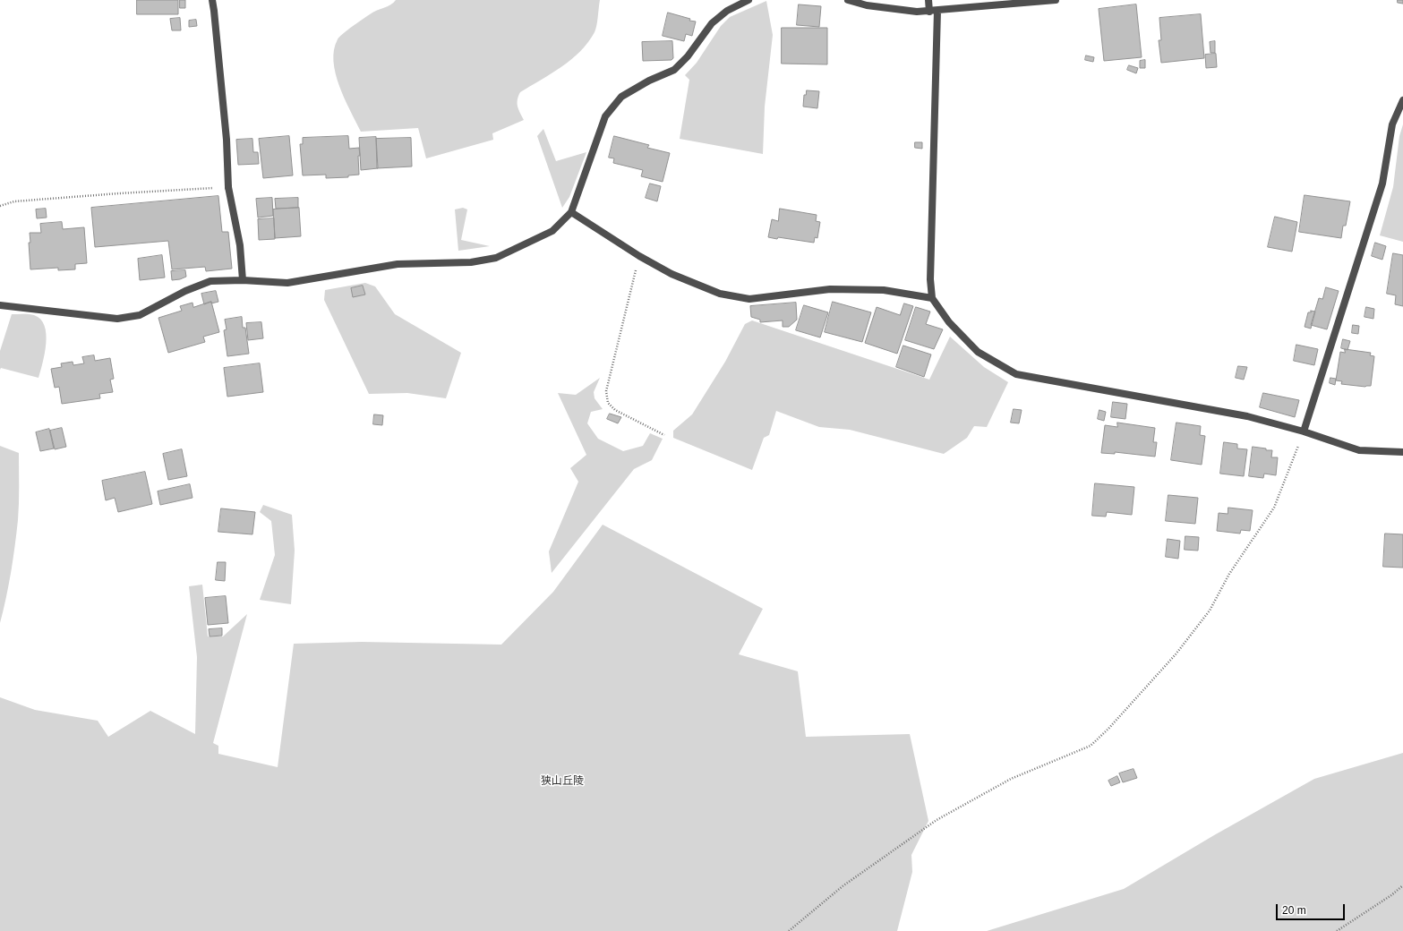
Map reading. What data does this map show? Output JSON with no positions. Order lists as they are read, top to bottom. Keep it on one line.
{"parks":["狭山丘陵"],"scale_bar":"20 m"}
